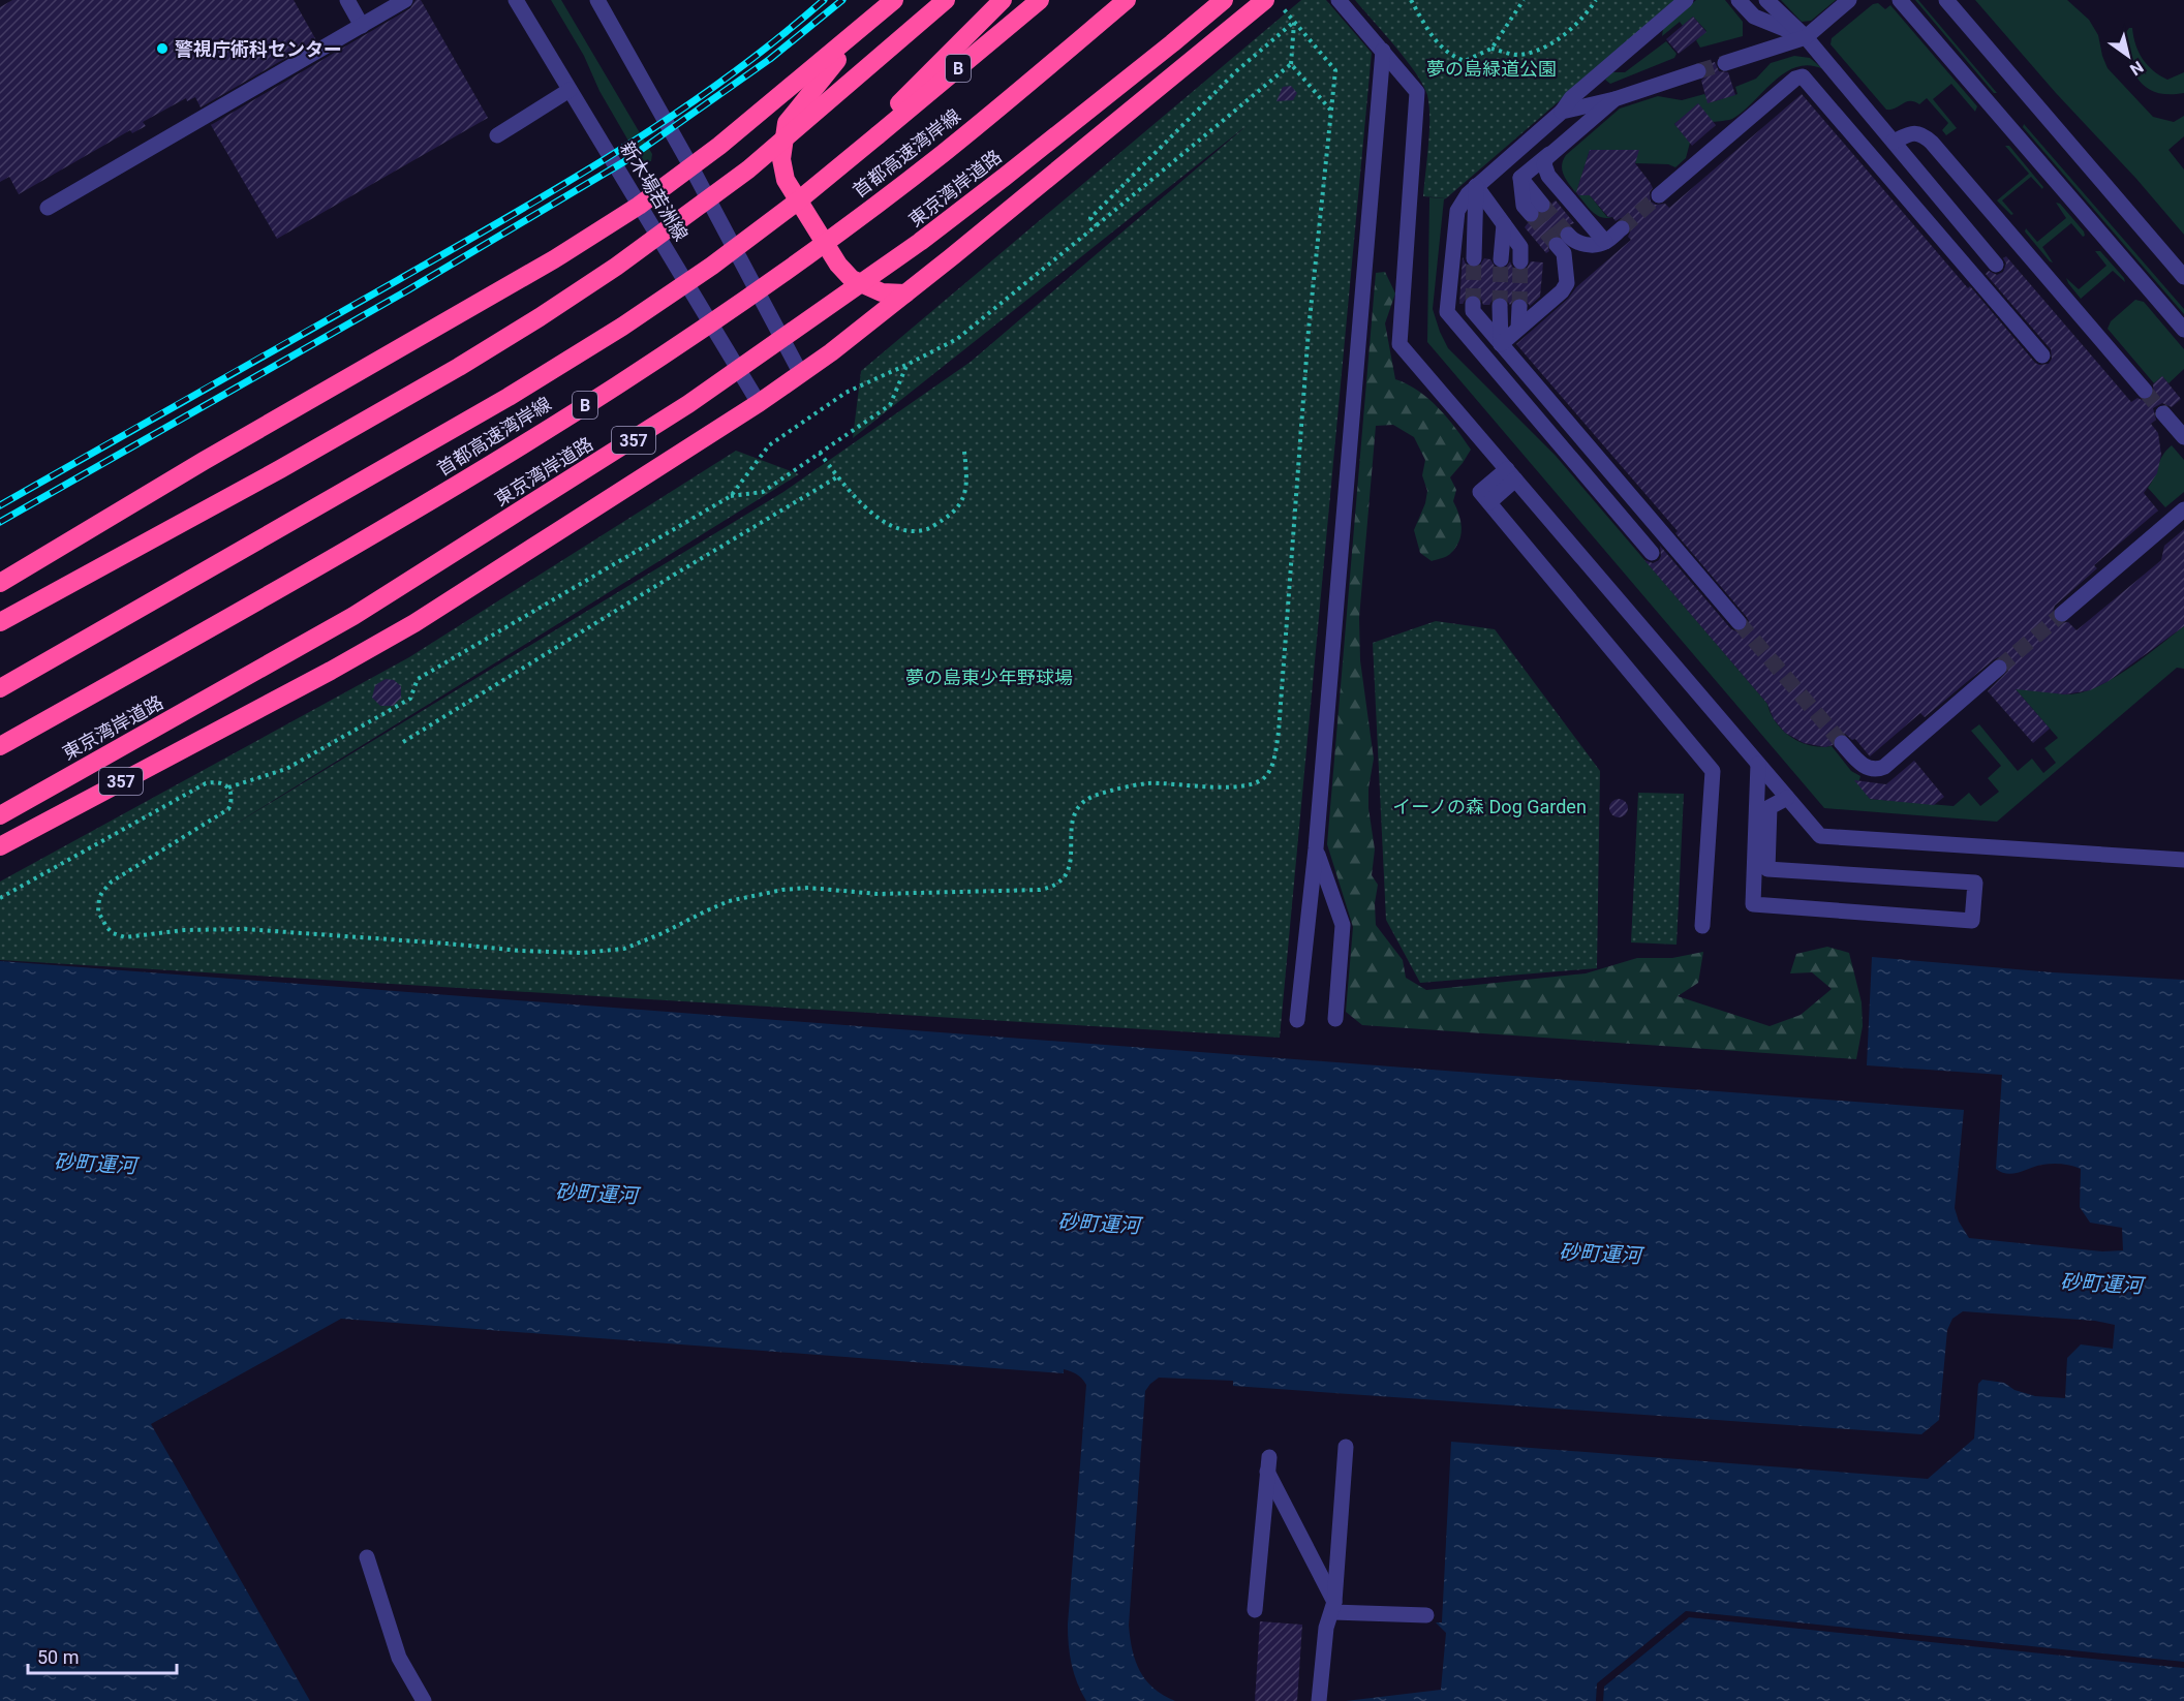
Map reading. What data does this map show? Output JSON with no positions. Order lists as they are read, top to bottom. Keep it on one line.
{"streets":{"highway":["B","首都高速湾岸線","東京湾岸道路","357"],"street":["新木場若洲線"]},"crossings":[["新木場若洲線","357"]],"water":["砂町運河"],"parks":["夢の島緑道公園","夢の島東少年野球場","イーノの森 Dog Garden"],"places":["警視庁術科センター"],"scale_bar":"50 m","north":"bottom right"}
